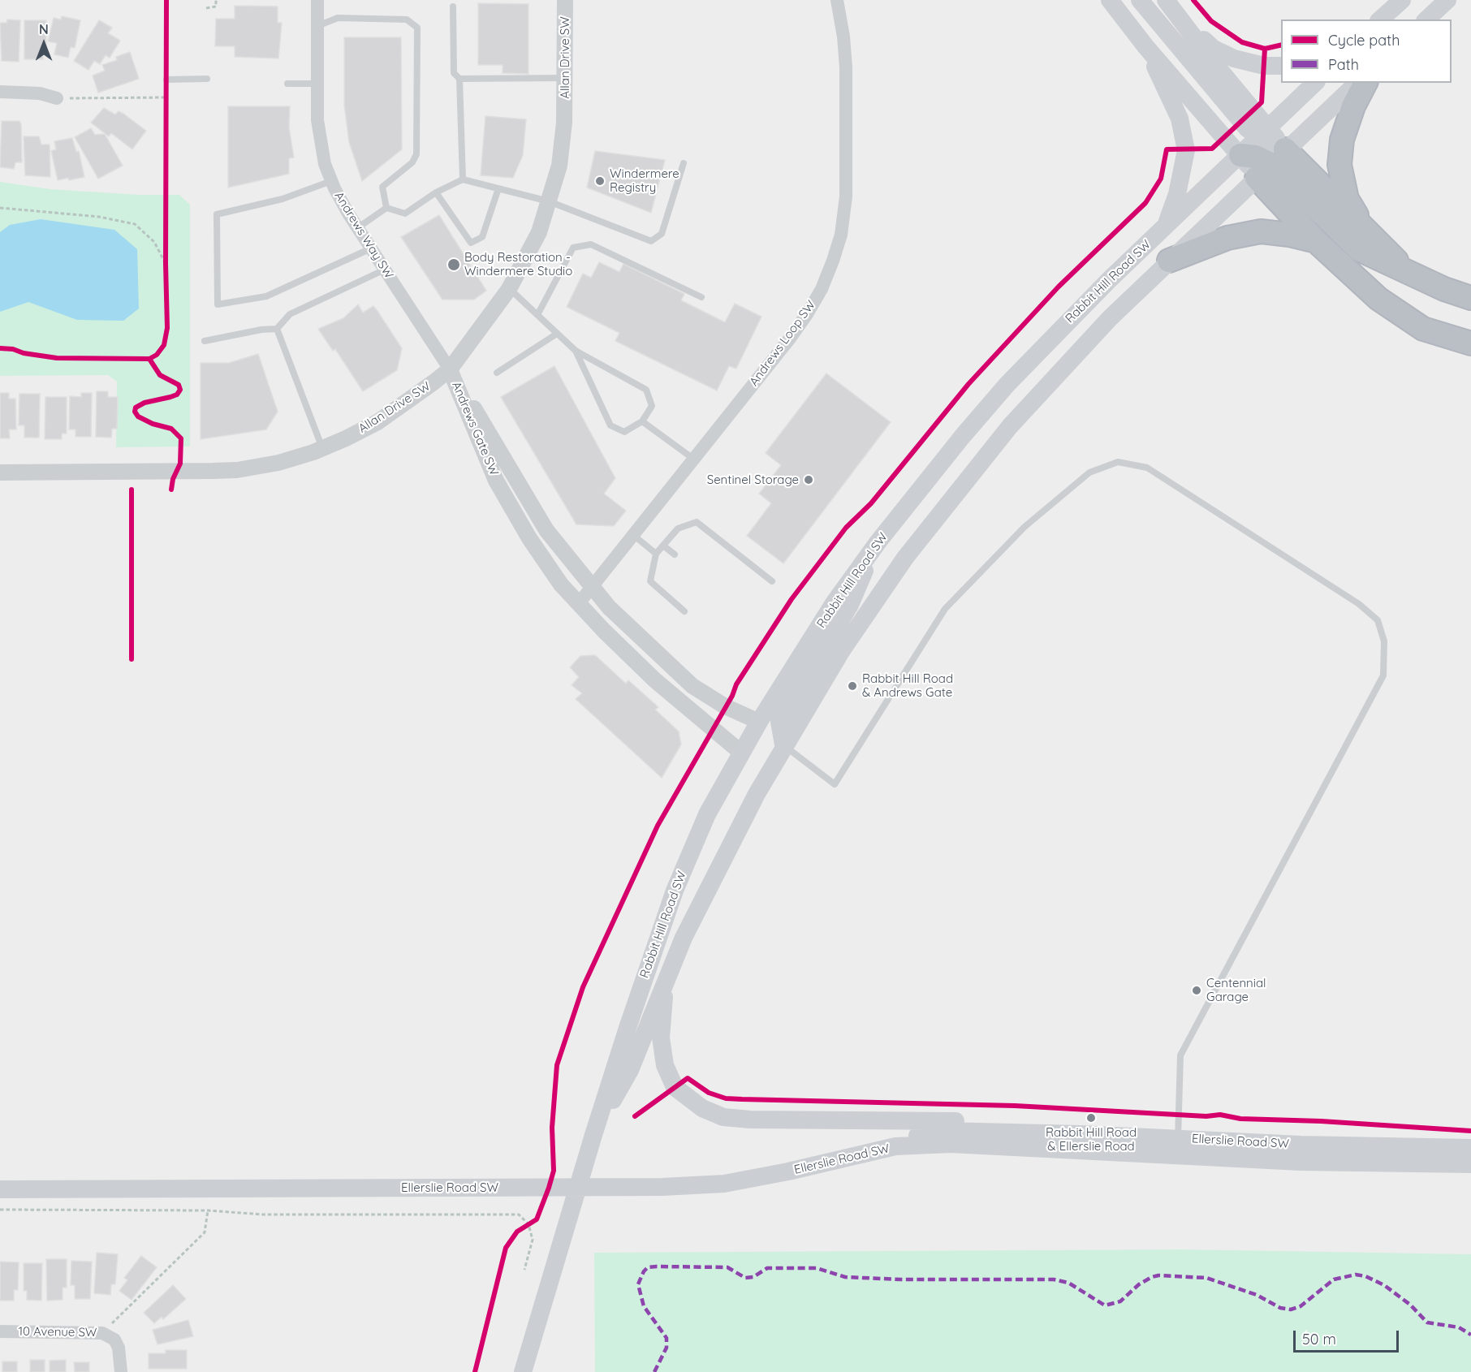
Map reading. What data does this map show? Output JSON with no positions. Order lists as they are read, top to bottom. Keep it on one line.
{"streets":{"main road":["Rabbit Hill Road SW","Ellerslie Road SW"],"street":["Allan Drive SW","Andrews Way SW","Andrews Loop SW","Andrews Gate SW","10 Avenue SW"]},"crossings":[["Allan Drive SW","Andrews Way SW"],["Allan Drive SW","Andrews Gate SW"],["Andrews Way SW","Andrews Gate SW"],["Rabbit Hill Road SW","Andrews Gate SW"],["Rabbit Hill Road SW","Ellerslie Road SW"],["Andrews Loop SW","Andrews Gate SW"]],"places":["Windermere Registry","Body Restoration - Windermere Studio","Sentinel Storage","Rabbit Hill Road & Andrews Gate","Centennial Garage","Rabbit Hill Road & Ellerslie Road"],"legend":["Cycle path","Path"],"scale_bar":"50 m","north":"top"}
